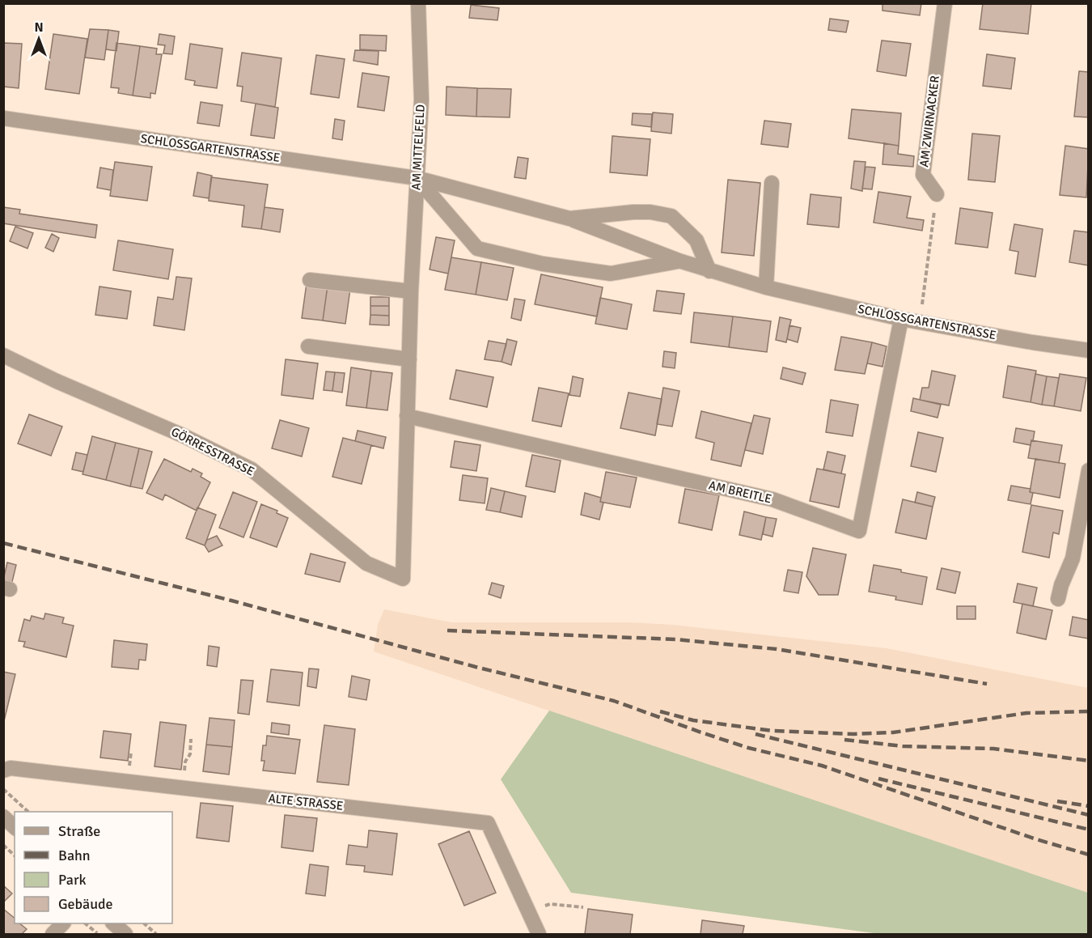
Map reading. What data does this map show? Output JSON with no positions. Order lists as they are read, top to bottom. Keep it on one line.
{"streets":{"street":["AM ZWIRNACKER","AM MITTELFELD","SCHLOSSGARTENSTRASSE","GÖRRESSTRASSE","AM BREITLE","ALTE STRASSE"]},"crossings":[["AM MITTELFELD","SCHLOSSGARTENSTRASSE"],["AM MITTELFELD","GÖRRESSTRASSE"],["AM MITTELFELD","AM BREITLE"],["SCHLOSSGARTENSTRASSE","AM BREITLE"]],"legend":["Straße","Bahn","Park","Gebäude"],"north":"top"}
